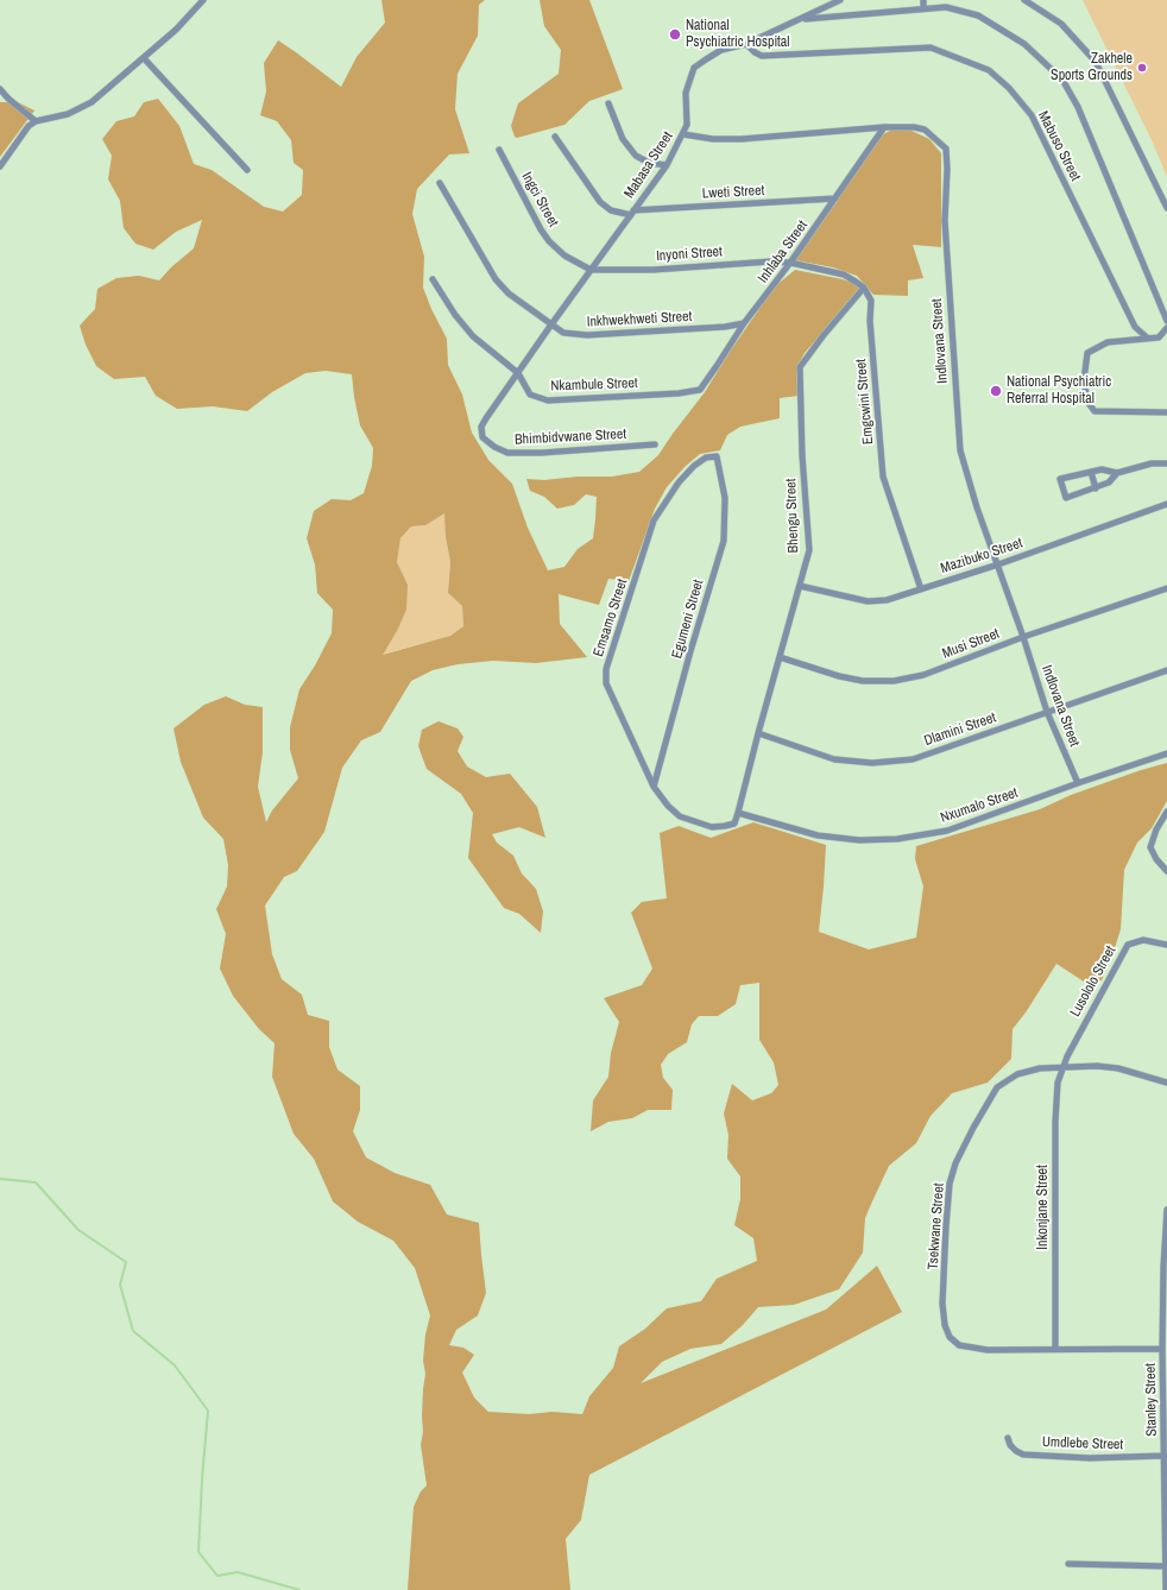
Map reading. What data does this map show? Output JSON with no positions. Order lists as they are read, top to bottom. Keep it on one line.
{"streets":{"street":["Mabuso Street","Mabasa Street","Lweti Street","Ingci Street","Inhlaba Street","Inyoni Street","Inkhwekhweti Street","Indlovana Street","Nkambule Street","Emgcwini Street","Bhimbidvwane Street","Bhengu Street","Mazibuko Street","Emsamo Street","Egumeni Street","Musi Street","Dlamini Street","Nxumalo Street","Lusololo Street","Inkonjane Street","Tsekwane Street","Stanley Street","Umdlebe Street"]},"crossings":[["Mabuso Street","Mabasa Street"],["Mabasa Street","Lweti Street"],["Mabasa Street","Ingci Street"],["Mabasa Street","Inyoni Street"],["Mabasa Street","Inkhwekhweti Street"],["Mabasa Street","Indlovana Street"],["Mabasa Street","Nkambule Street"],["Mabasa Street","Bhimbidvwane Street"],["Lweti Street","Inhlaba Street"],["Ingci Street","Inyoni Street"],["Inhlaba Street","Inyoni Street"],["Inhlaba Street","Inkhwekhweti Street"],["Inhlaba Street","Indlovana Street"],["Inhlaba Street","Nkambule Street"],["Indlovana Street","Mazibuko Street"],["Indlovana Street","Musi Street"],["Indlovana Street","Dlamini Street"],["Indlovana Street","Nxumalo Street"],["Nkambule Street","Bhimbidvwane Street"],["Emgcwini Street","Bhengu Street"],["Emgcwini Street","Mazibuko Street"],["Bhengu Street","Mazibuko Street"],["Bhengu Street","Emsamo Street"],["Bhengu Street","Musi Street"],["Bhengu Street","Dlamini Street"],["Bhengu Street","Nxumalo Street"],["Emsamo Street","Egumeni Street"],["Emsamo Street","Nxumalo Street"],["Lusololo Street","Inkonjane Street"],["Lusololo Street","Tsekwane Street"],["Inkonjane Street","Tsekwane Street"],["Tsekwane Street","Stanley Street"],["Stanley Street","Umdlebe Street"]],"places":["National Psychiatric Hospital","Zakhele Sports Grounds","National Psychiatric Referral Hospital"]}
